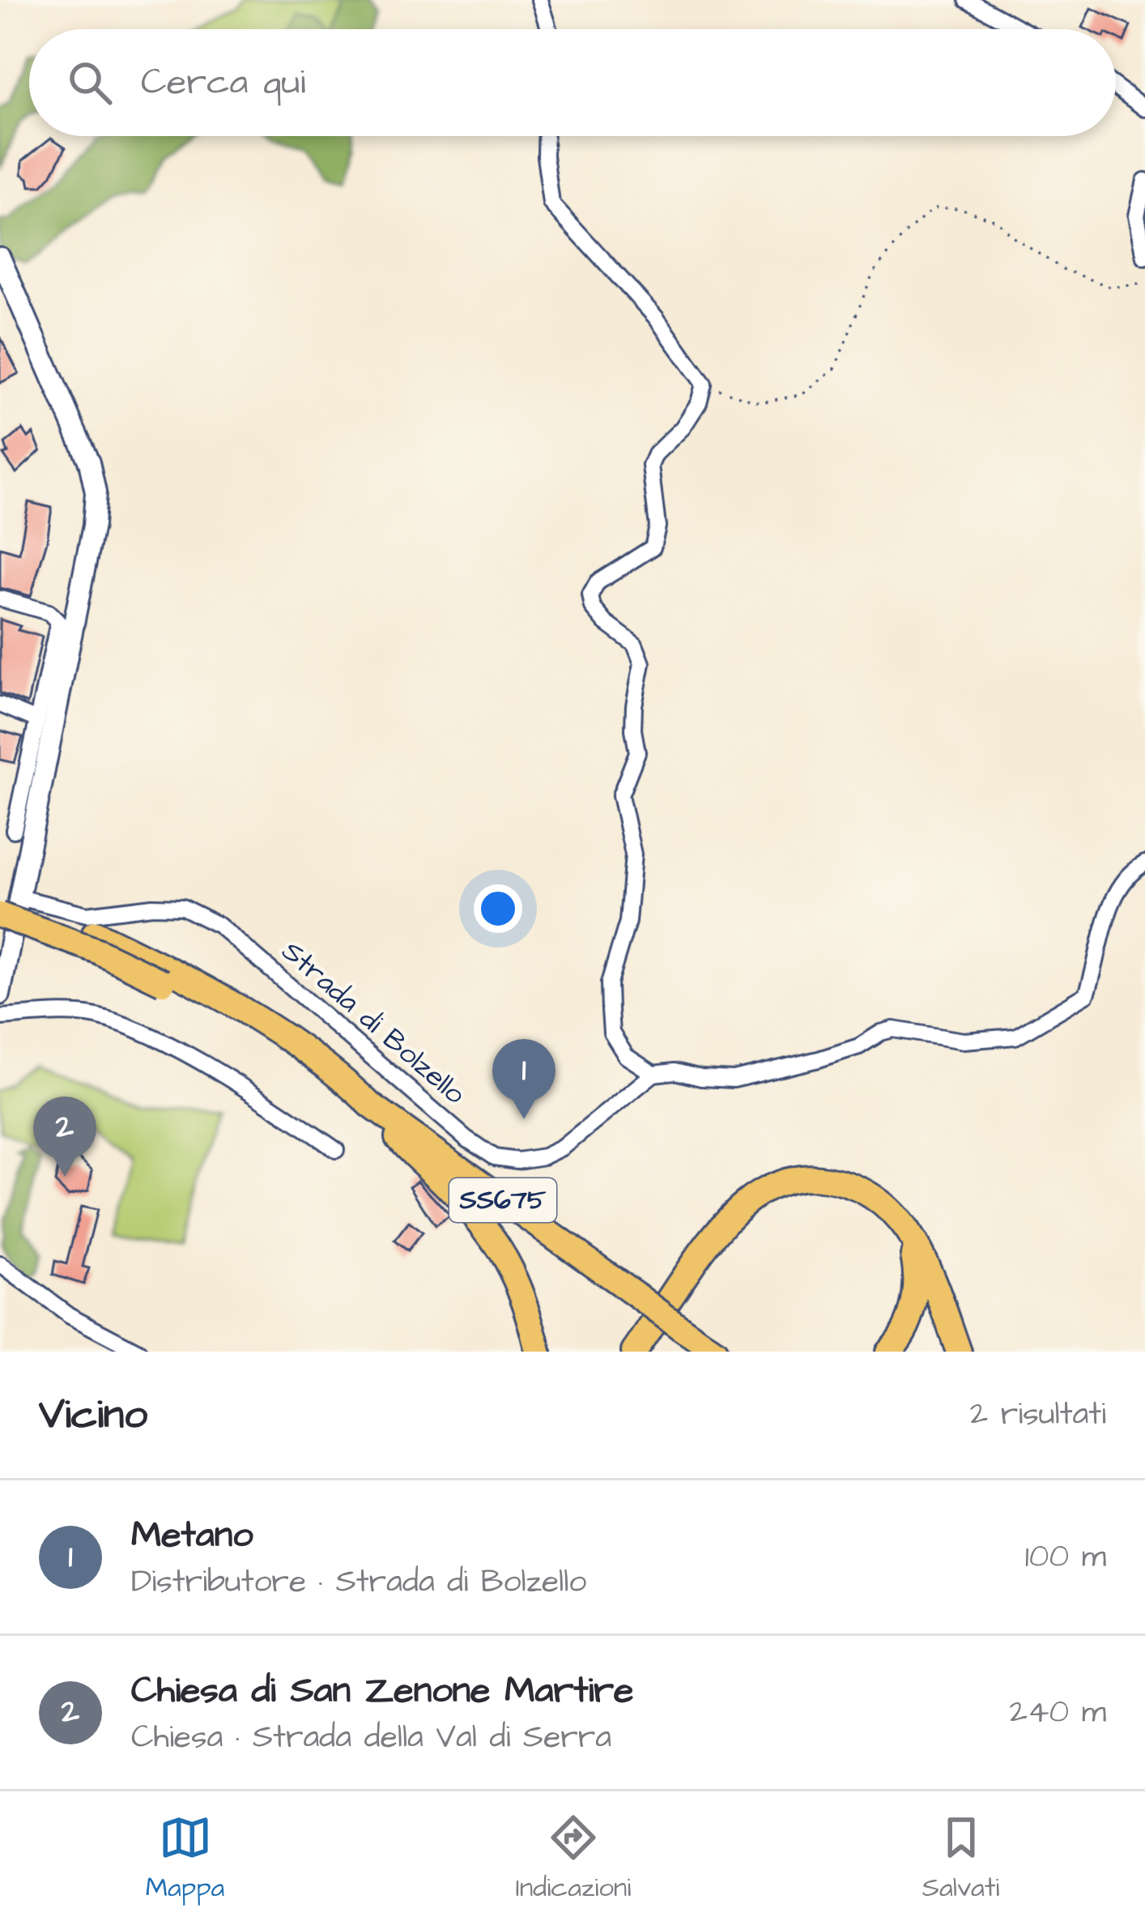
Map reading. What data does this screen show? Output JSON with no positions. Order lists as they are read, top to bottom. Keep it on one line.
{"streets":{"highway":["SS675"],"street":["Strada di Bolzello"]},"crossings":[["Strada di Bolzello","SS675"]],"page":{"search":"Cerca qui","pins":["1","2"],"heading":["Vicino","2 risultati"],"list":[{"mark":"1","name":"Metano","note":"Distributore · Strada di Bolzello","value":"100 m"},{"mark":"2","name":"Chiesa di San Zenone Martire","note":"Chiesa · Strada della Val di Serra","value":"240 m"}],"nav":["Mappa","Indicazioni","Salvati"]}}
